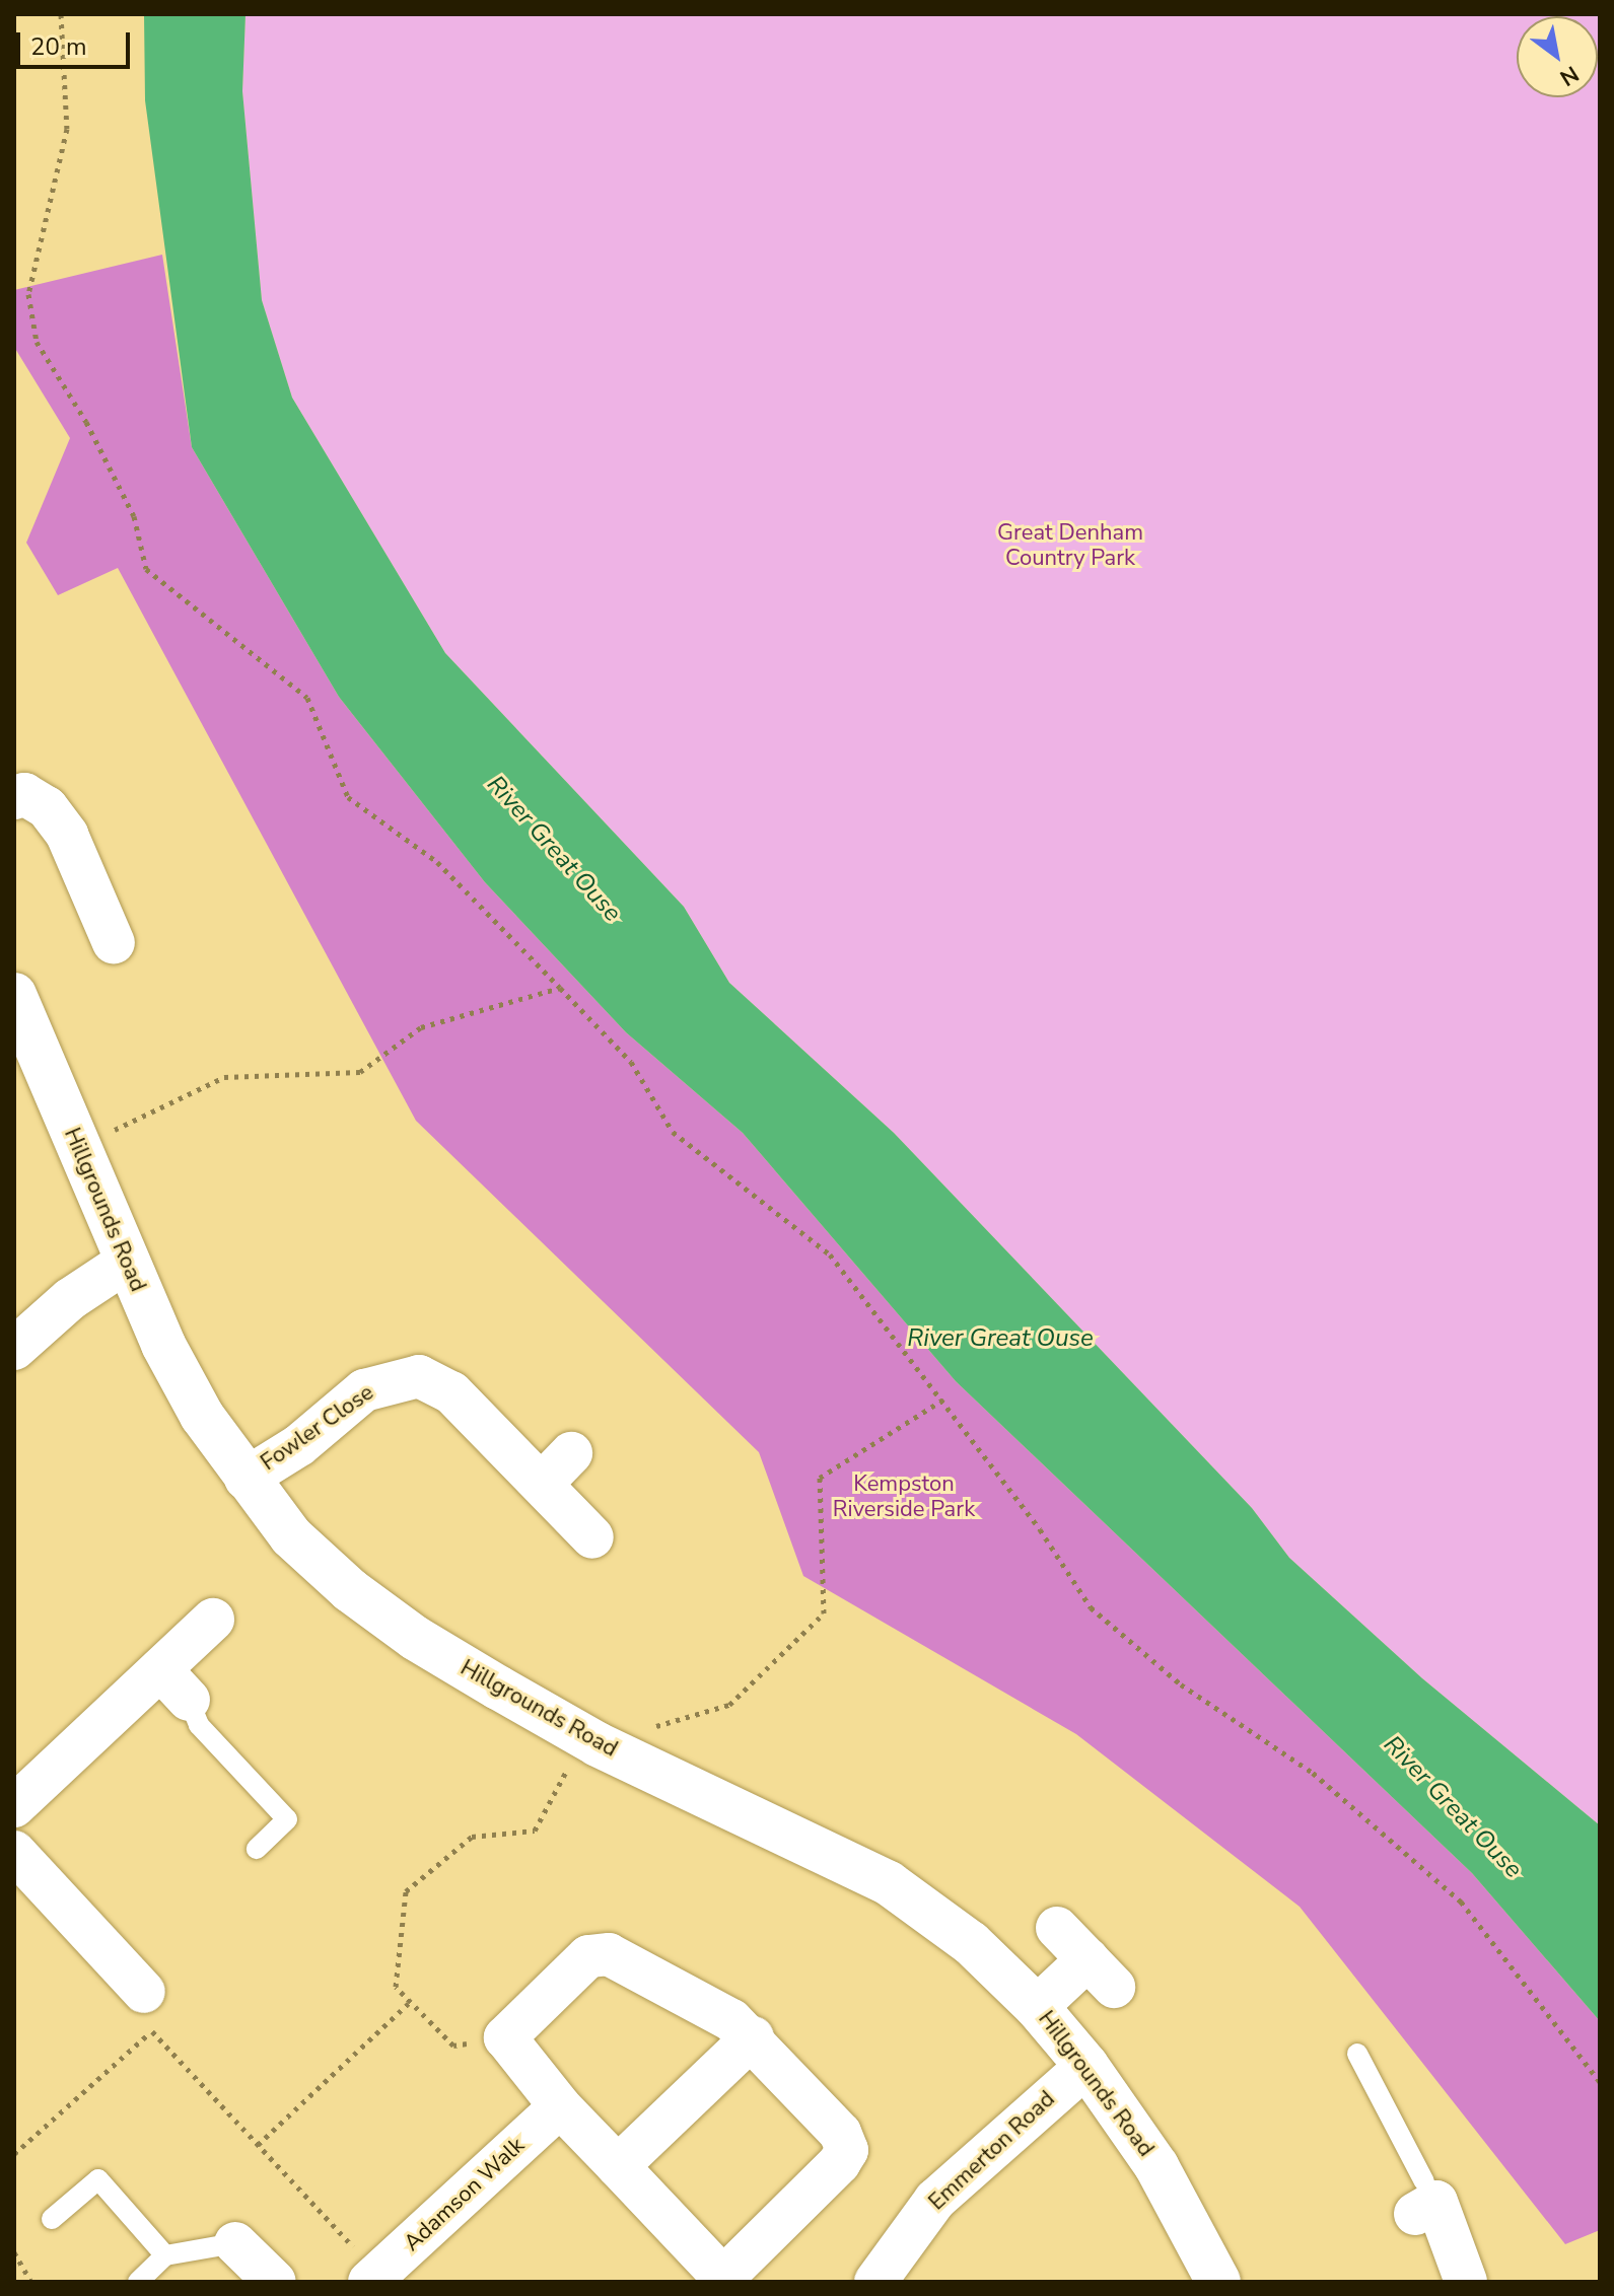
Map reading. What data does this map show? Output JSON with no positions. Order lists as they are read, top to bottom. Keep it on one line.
{"streets":{"street":["Hillgrounds Road","Fowler Close","Emmerton Road","Adamson Walk"]},"crossings":[["Hillgrounds Road","Fowler Close"],["Hillgrounds Road","Emmerton Road"]],"water":["River Great Ouse"],"parks":["Great Denham Country Park","Kempston Riverside Park"],"scale_bar":"20 m","north":"bottom right"}
